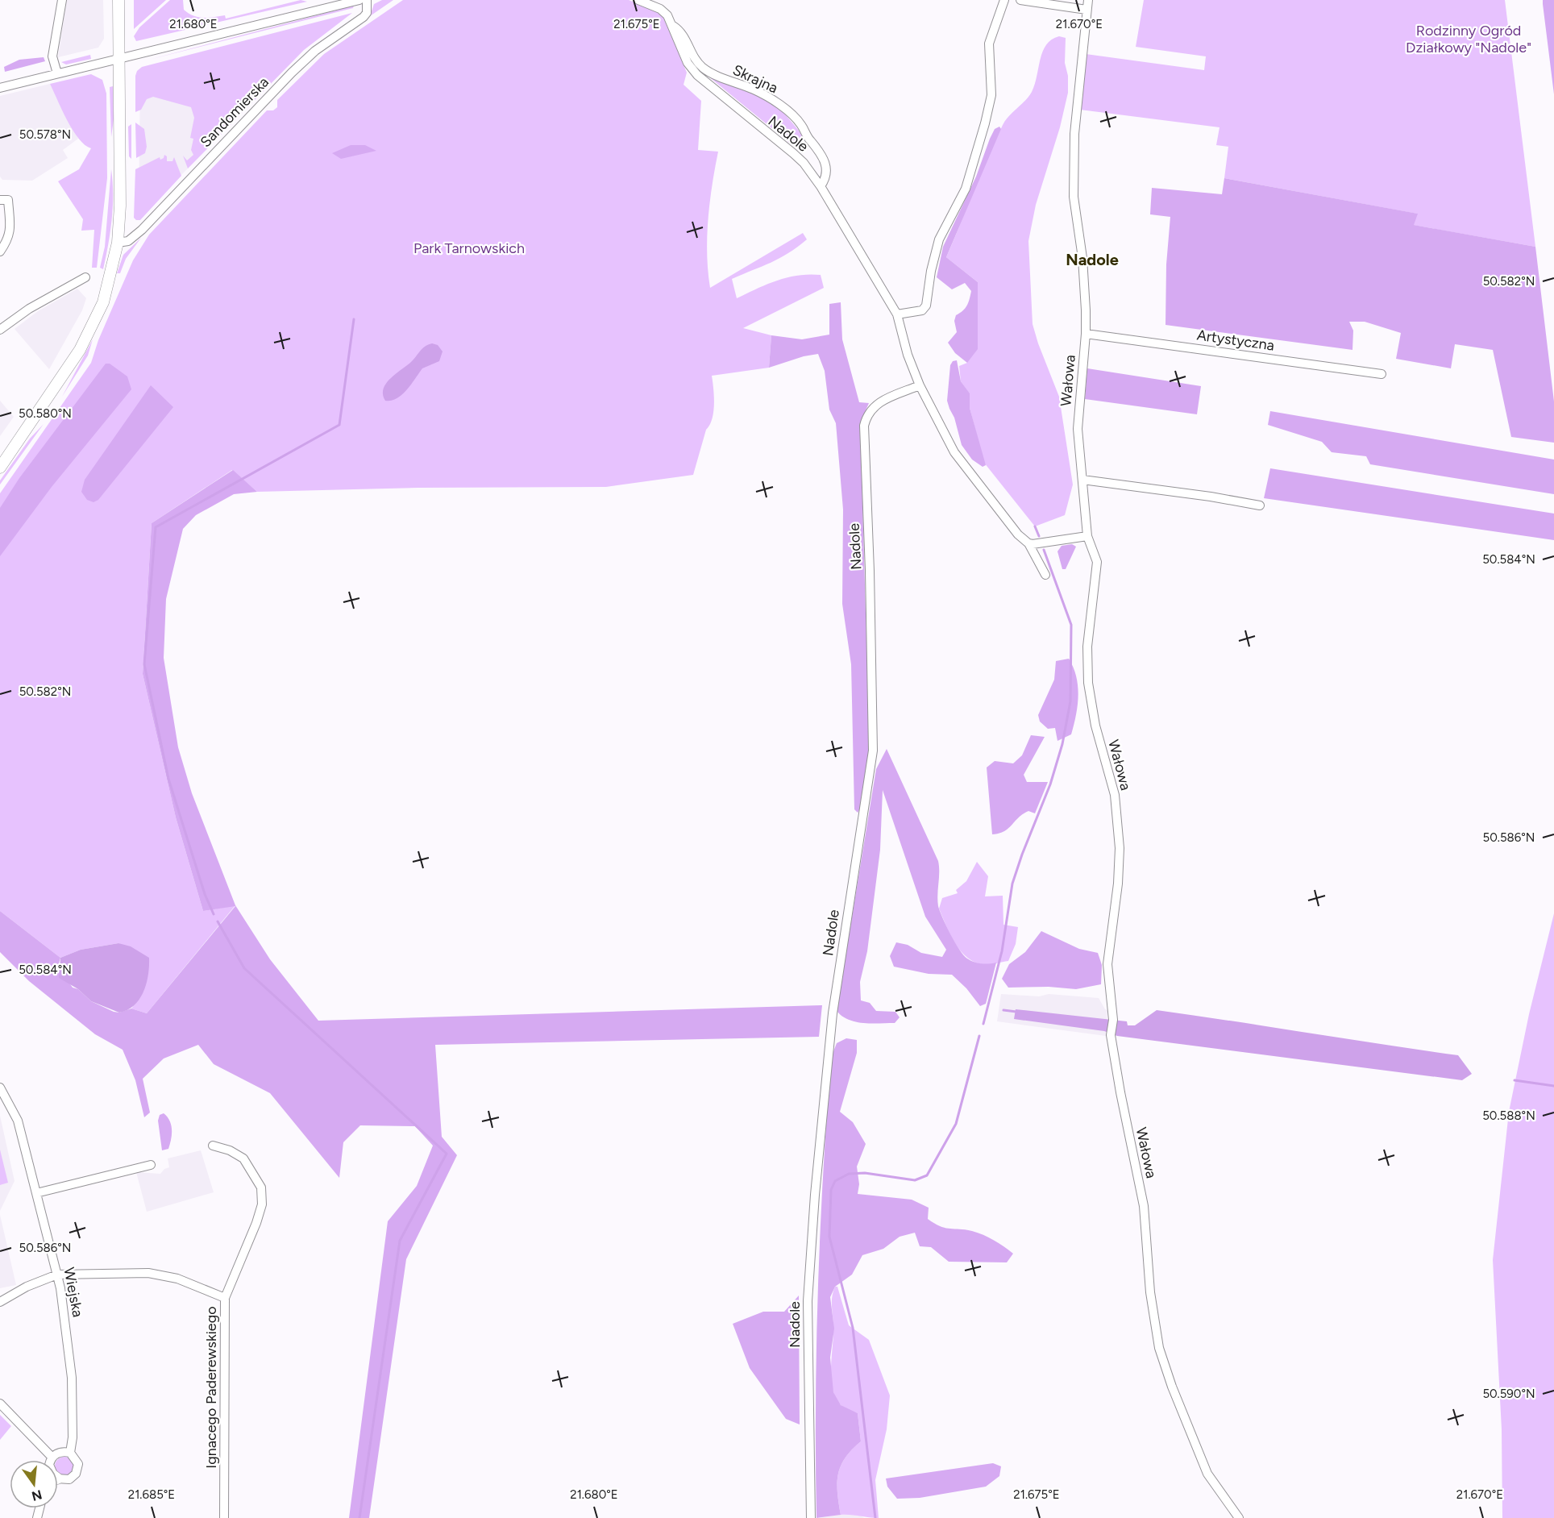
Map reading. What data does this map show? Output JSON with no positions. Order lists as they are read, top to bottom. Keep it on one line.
{"streets":{"street":["Skrajna","Sandomierska","Nadole","Artystyczna","Wałowa","Wiejska","Ignacego Paderewskiego"]},"crossings":[["Skrajna","Nadole"],["Artystyczna","Wałowa"]],"districts":["Nadole"],"parks":["Rodzinny Ogród Działkowy \"Nadole\"","Park Tarnowskich"],"north":"bottom","coordinates":["21.680°E","21.675°E","21.670°E","50.578°N","50.582°N","50.580°N","50.584°N","50.586°N","50.588°N","50.590°N","21.685°E"]}
